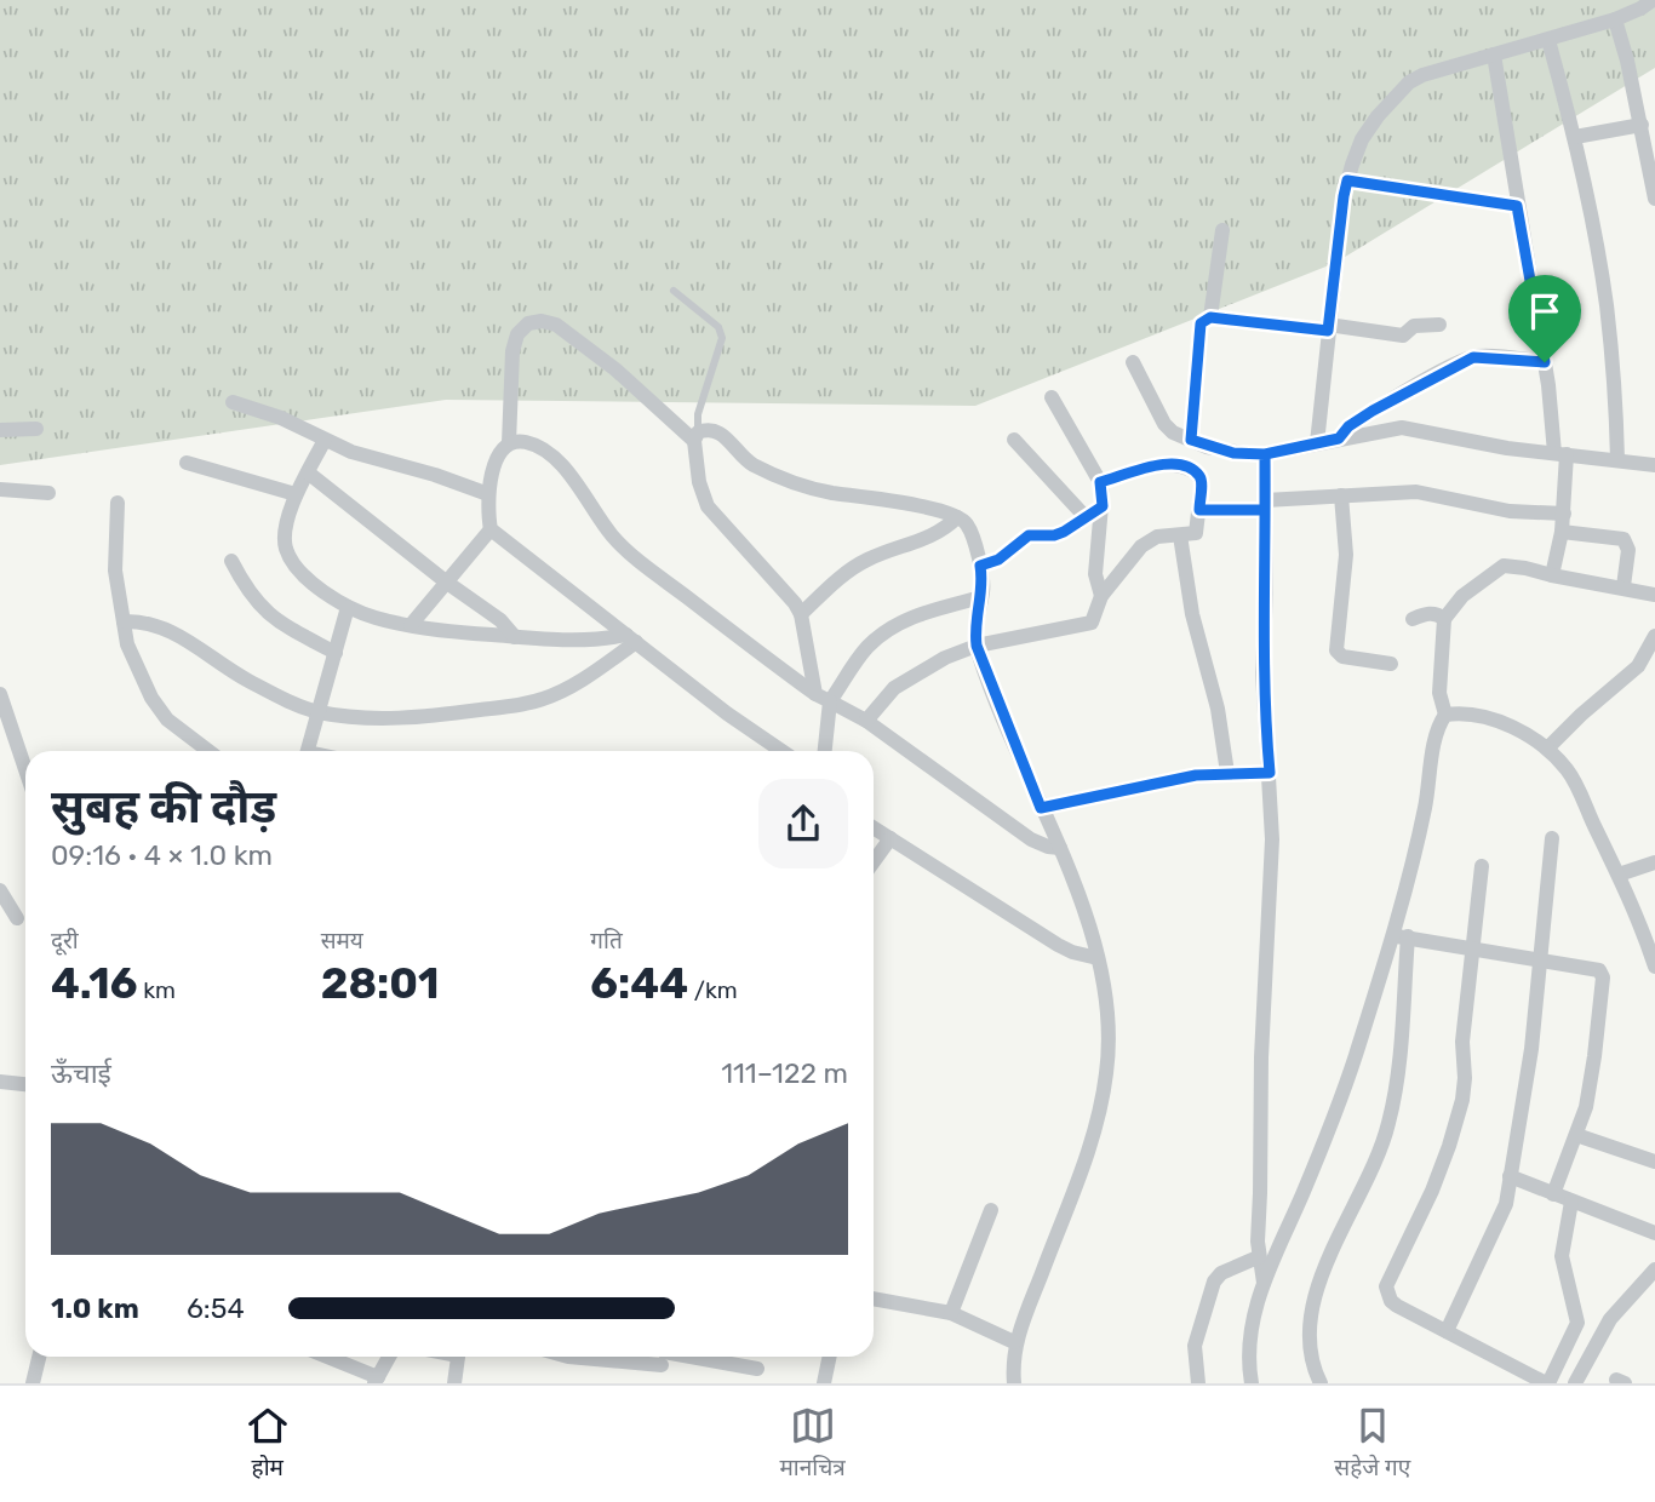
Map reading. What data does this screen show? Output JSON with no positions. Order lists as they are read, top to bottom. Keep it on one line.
{"page":{"heading":["सुबह की दौड़","09:16 · 4 × 1.0 km"],"stats":[["दूरी","4.16 km"],["समय","28:01"],["गति","6:44 /km"]],"chart":["ऊँचाई","111–122 m"],"list":[{"name":"1.0 km","note":"6:54"}],"tabs":["होम","मानचित्र","सहेजे गए"]}}
